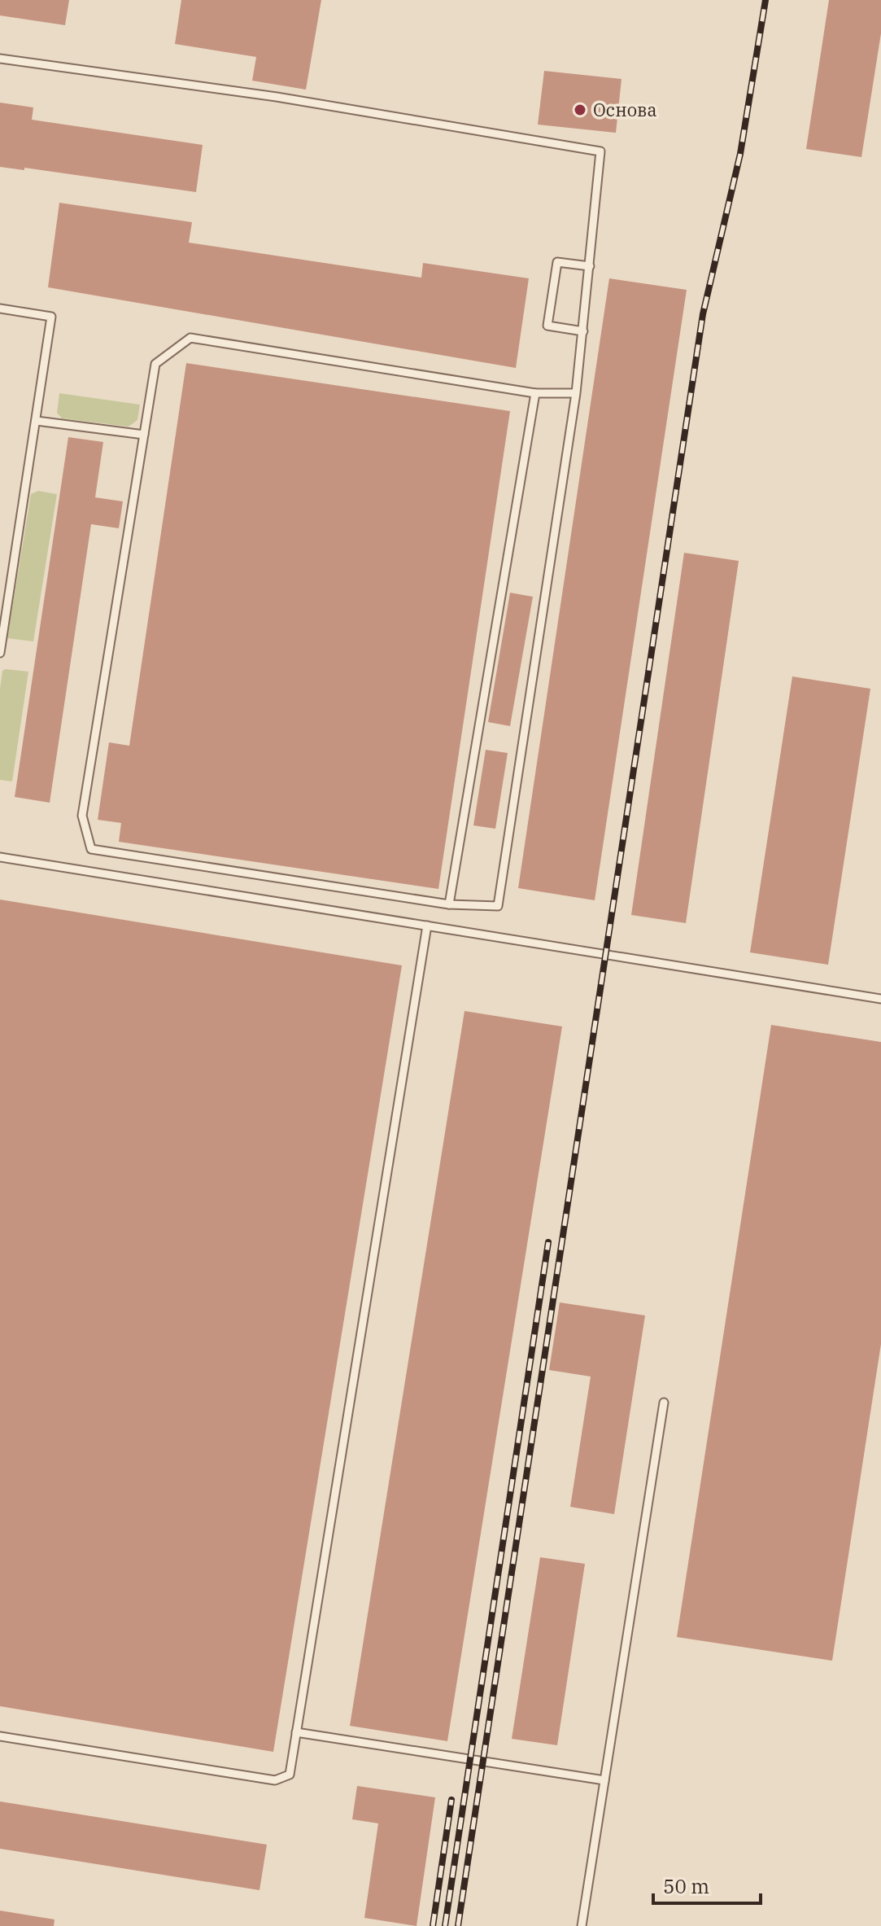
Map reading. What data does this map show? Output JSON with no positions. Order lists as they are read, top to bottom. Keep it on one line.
{"places":["Основа"],"scale_bar":"50 m"}
